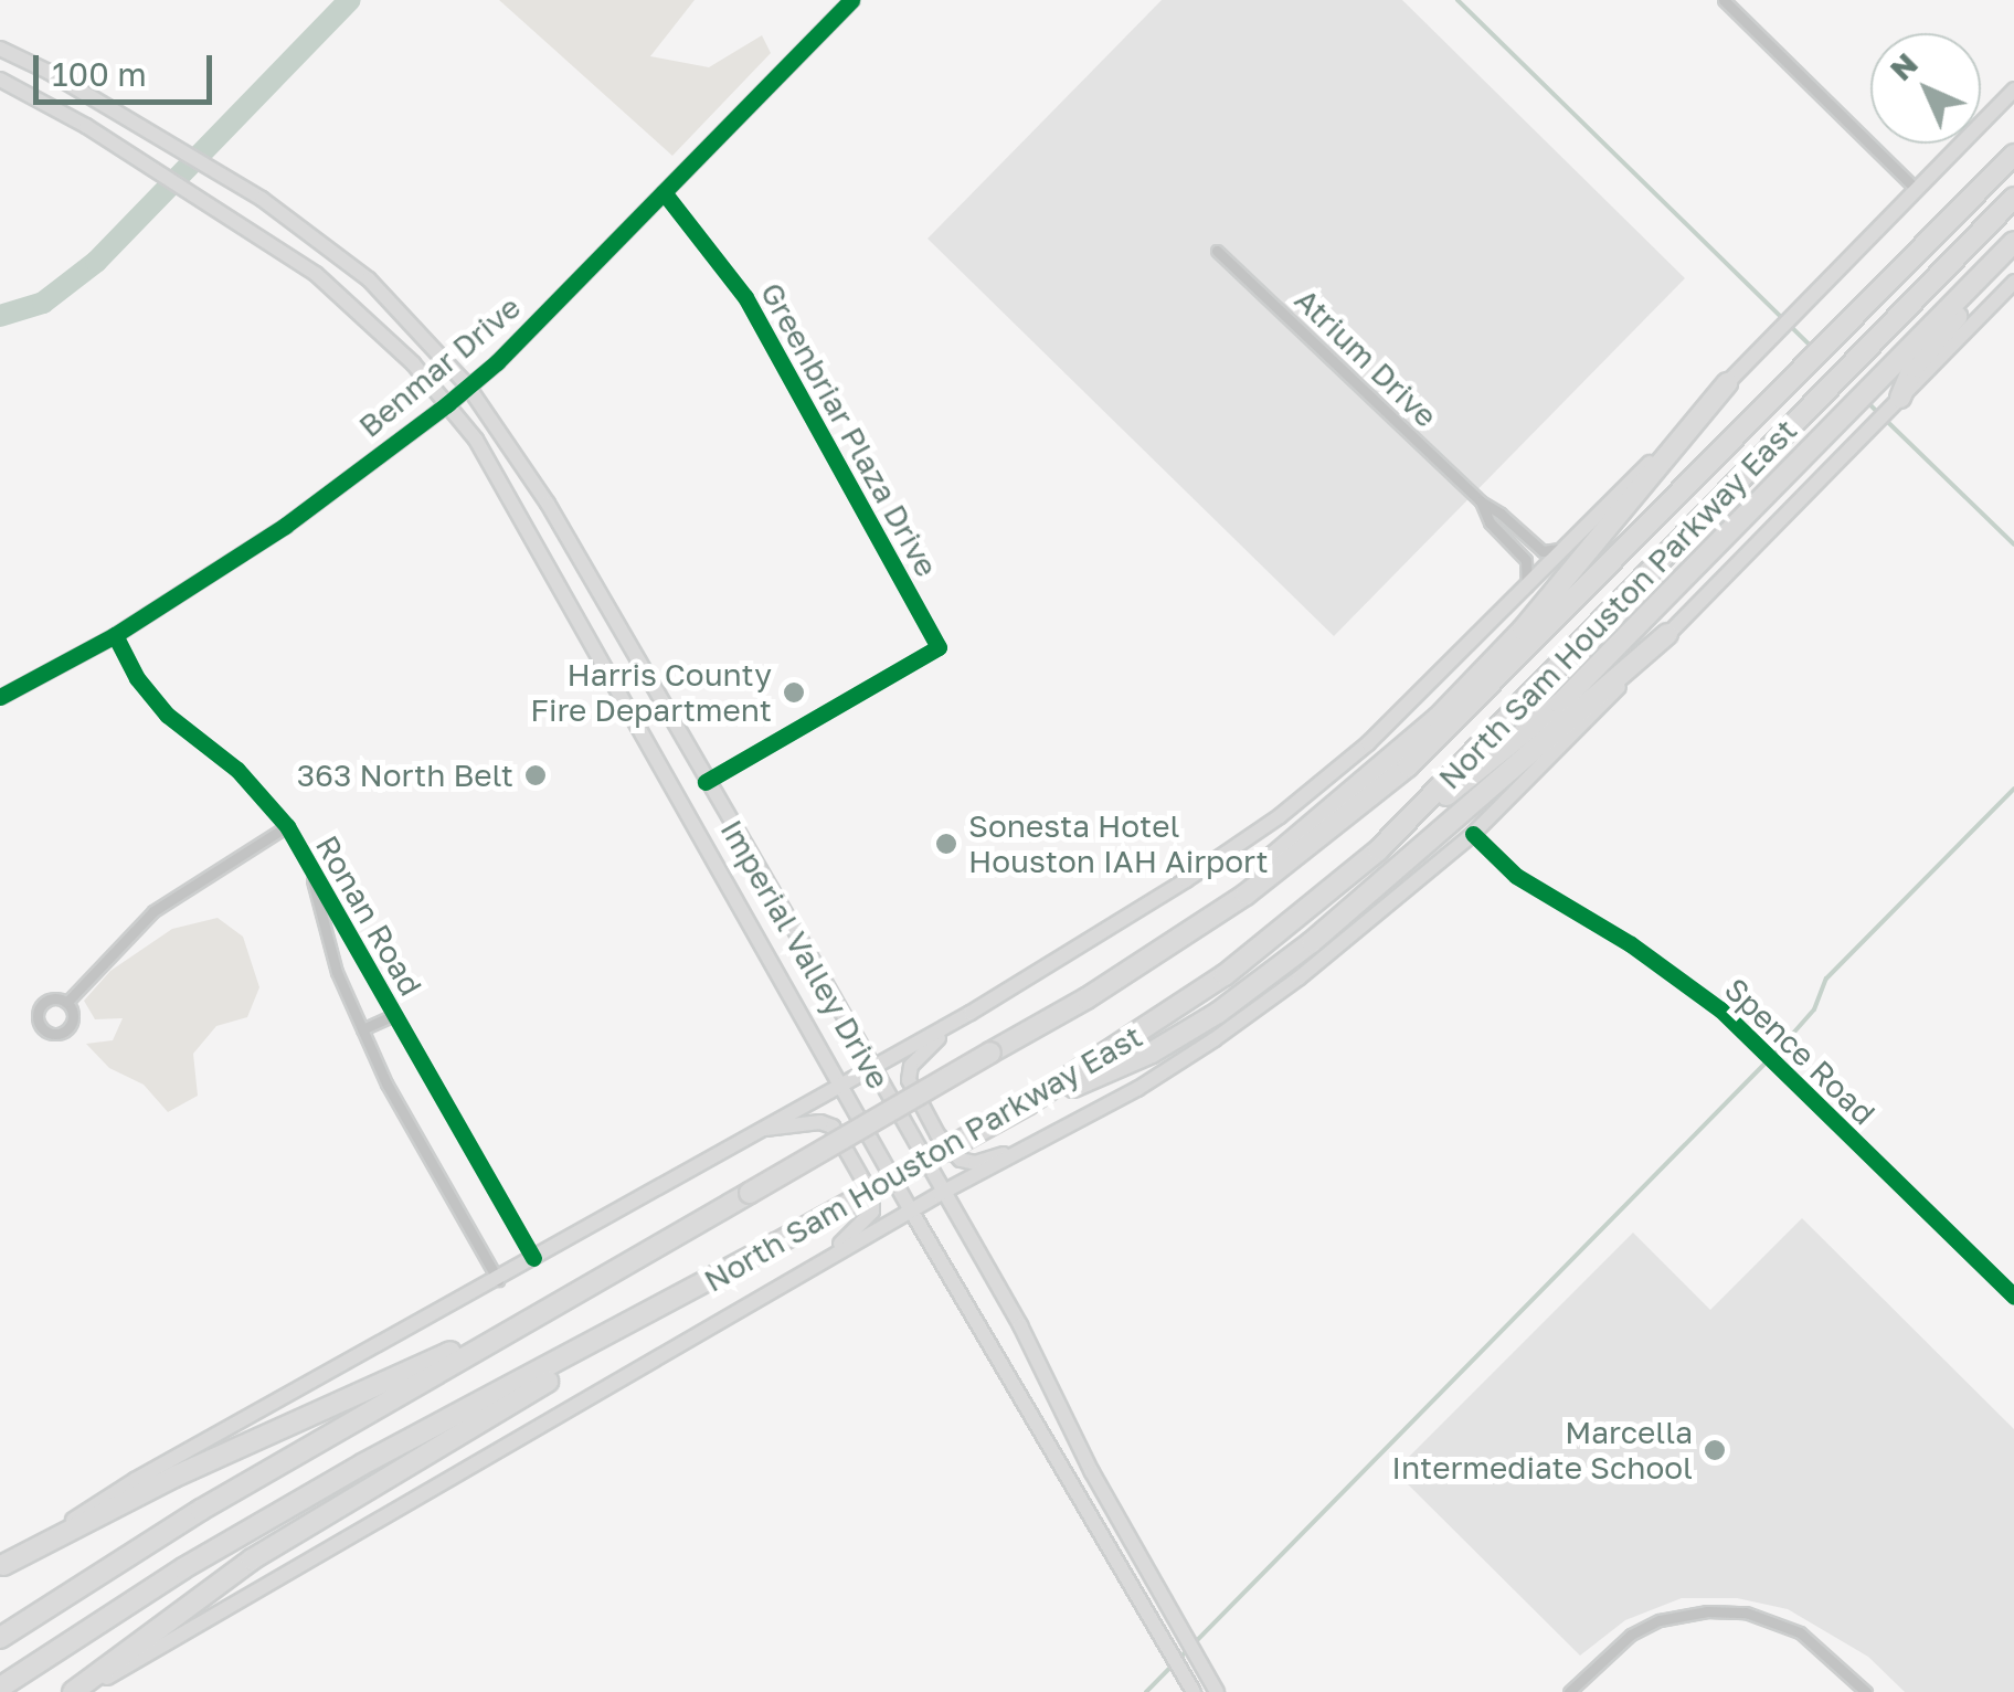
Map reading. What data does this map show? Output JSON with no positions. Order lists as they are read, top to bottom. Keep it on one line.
{"streets":{"highway":["North Sam Houston Parkway East"],"main road":["Imperial Valley Drive"],"street":["Atrium Drive","Benmar Drive","Greenbriar Plaza Drive","Ronan Road","Spence Road"]},"crossings":[["Benmar Drive","Greenbriar Plaza Drive"],["Benmar Drive","Ronan Road"],["Benmar Drive","Imperial Valley Drive"],["Greenbriar Plaza Drive","Imperial Valley Drive"],["North Sam Houston Parkway East","Imperial Valley Drive"],["North Sam Houston Parkway East","Spence Road"]],"places":["Harris County Fire Department","363 North Belt","Sonesta Hotel Houston IAH Airport","Marcella Intermediate School"],"scale_bar":"100 m","north":"top left"}
